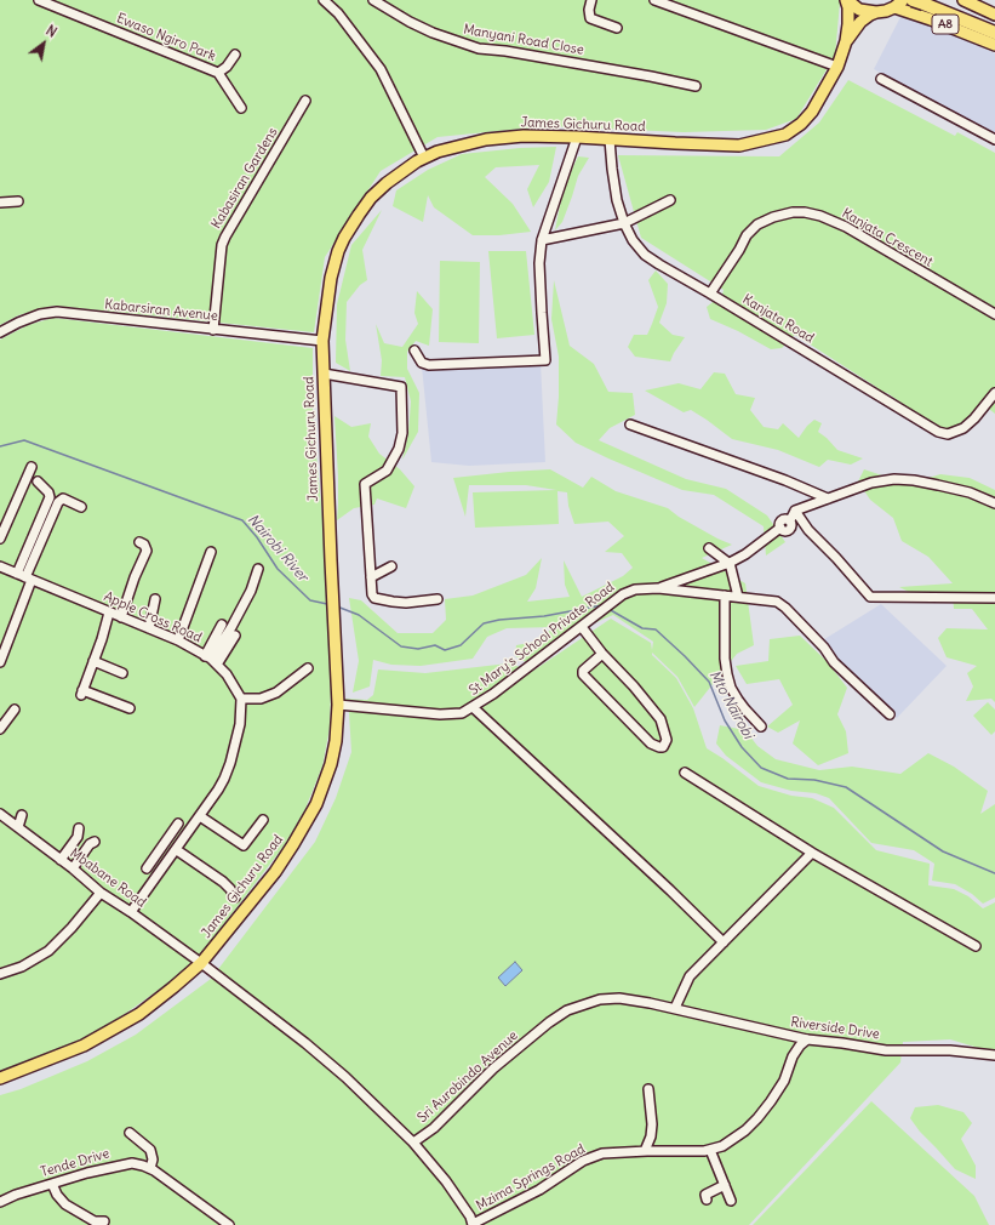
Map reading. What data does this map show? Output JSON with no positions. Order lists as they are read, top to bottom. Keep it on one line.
{"streets":{"highway":["A8"],"main road":["James Gichuru Road"],"street":["Ewaso Ngiro Park","Manyani Road Close","Kabasiran Gardens","Kanjata Crescent","Kabarsiran Avenue","Kanjata Road","Apple Cross Road","St Mary's School Private Road","Mbabane Road","Riverside Drive","Sri Aurobindo Avenue","Tende Drive","Mzima Springs Road"]},"crossings":[["James Gichuru Road","Kabarsiran Avenue"],["James Gichuru Road","Kanjata Road"],["James Gichuru Road","St Mary's School Private Road"],["James Gichuru Road","Mbabane Road"],["James Gichuru Road","Mzima Springs Road"],["Kabasiran Gardens","Kabarsiran Avenue"],["Kanjata Crescent","Kanjata Road"],["Mbabane Road","Mzima Springs Road"],["Riverside Drive","Sri Aurobindo Avenue"],["Riverside Drive","Mzima Springs Road"],["Sri Aurobindo Avenue","Mzima Springs Road"]],"water":["Nairobi River","Mto Nairobi"],"north":"top right"}
